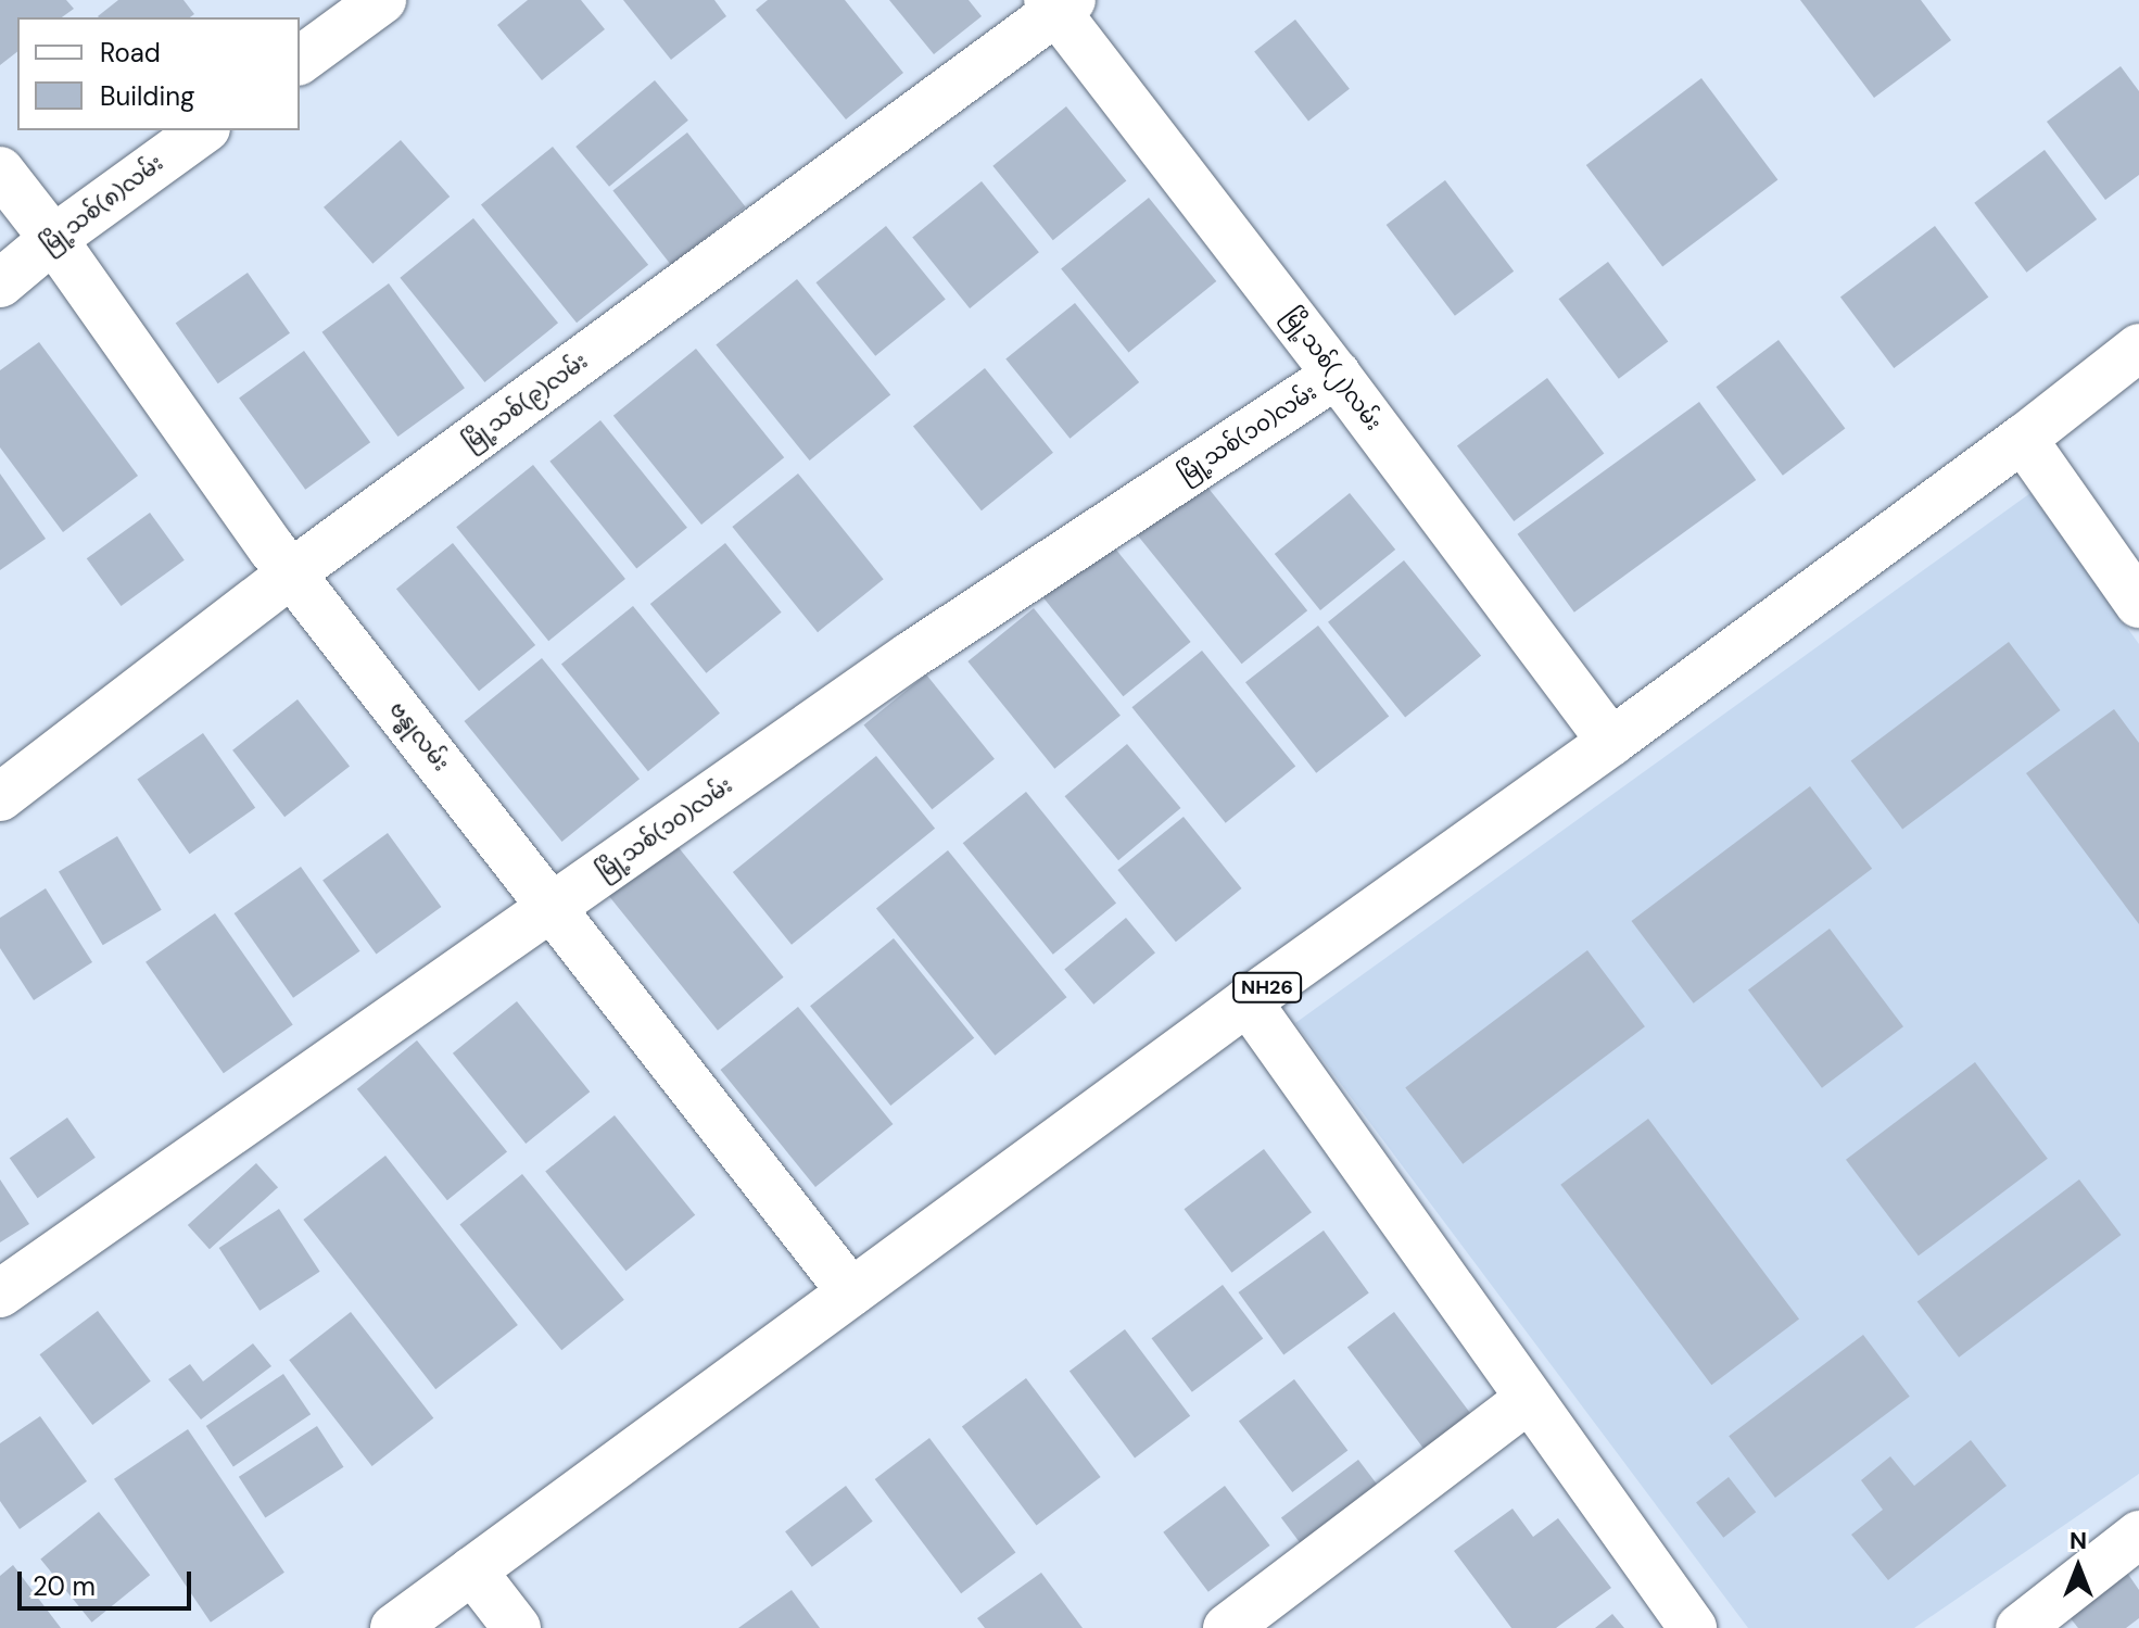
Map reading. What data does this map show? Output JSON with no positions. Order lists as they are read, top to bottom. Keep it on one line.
{"streets":{"main road":["မြို့သစ်(၈)လမ်း","မြို့သစ်(၂)လမ်း","မြို့သစ်(၉)လမ်း","မြို့သစ်(၁၀)လမ်း","ဗန္ဓုလမ်း","NH26"]},"crossings":[["မြို့သစ်(၈)လမ်း","ဗန္ဓုလမ်း"],["မြို့သစ်(၂)လမ်း","မြို့သစ်(၉)လမ်း"],["မြို့သစ်(၂)လမ်း","မြို့သစ်(၁၀)လမ်း"],["မြို့သစ်(၂)လမ်း","NH26"],["မြို့သစ်(၉)လမ်း","ဗန္ဓုလမ်း"],["မြို့သစ်(၁၀)လမ်း","ဗန္ဓုလမ်း"],["ဗန္ဓုလမ်း","NH26"]],"legend":["Road","Building"],"scale_bar":"20 m","north":"top"}
